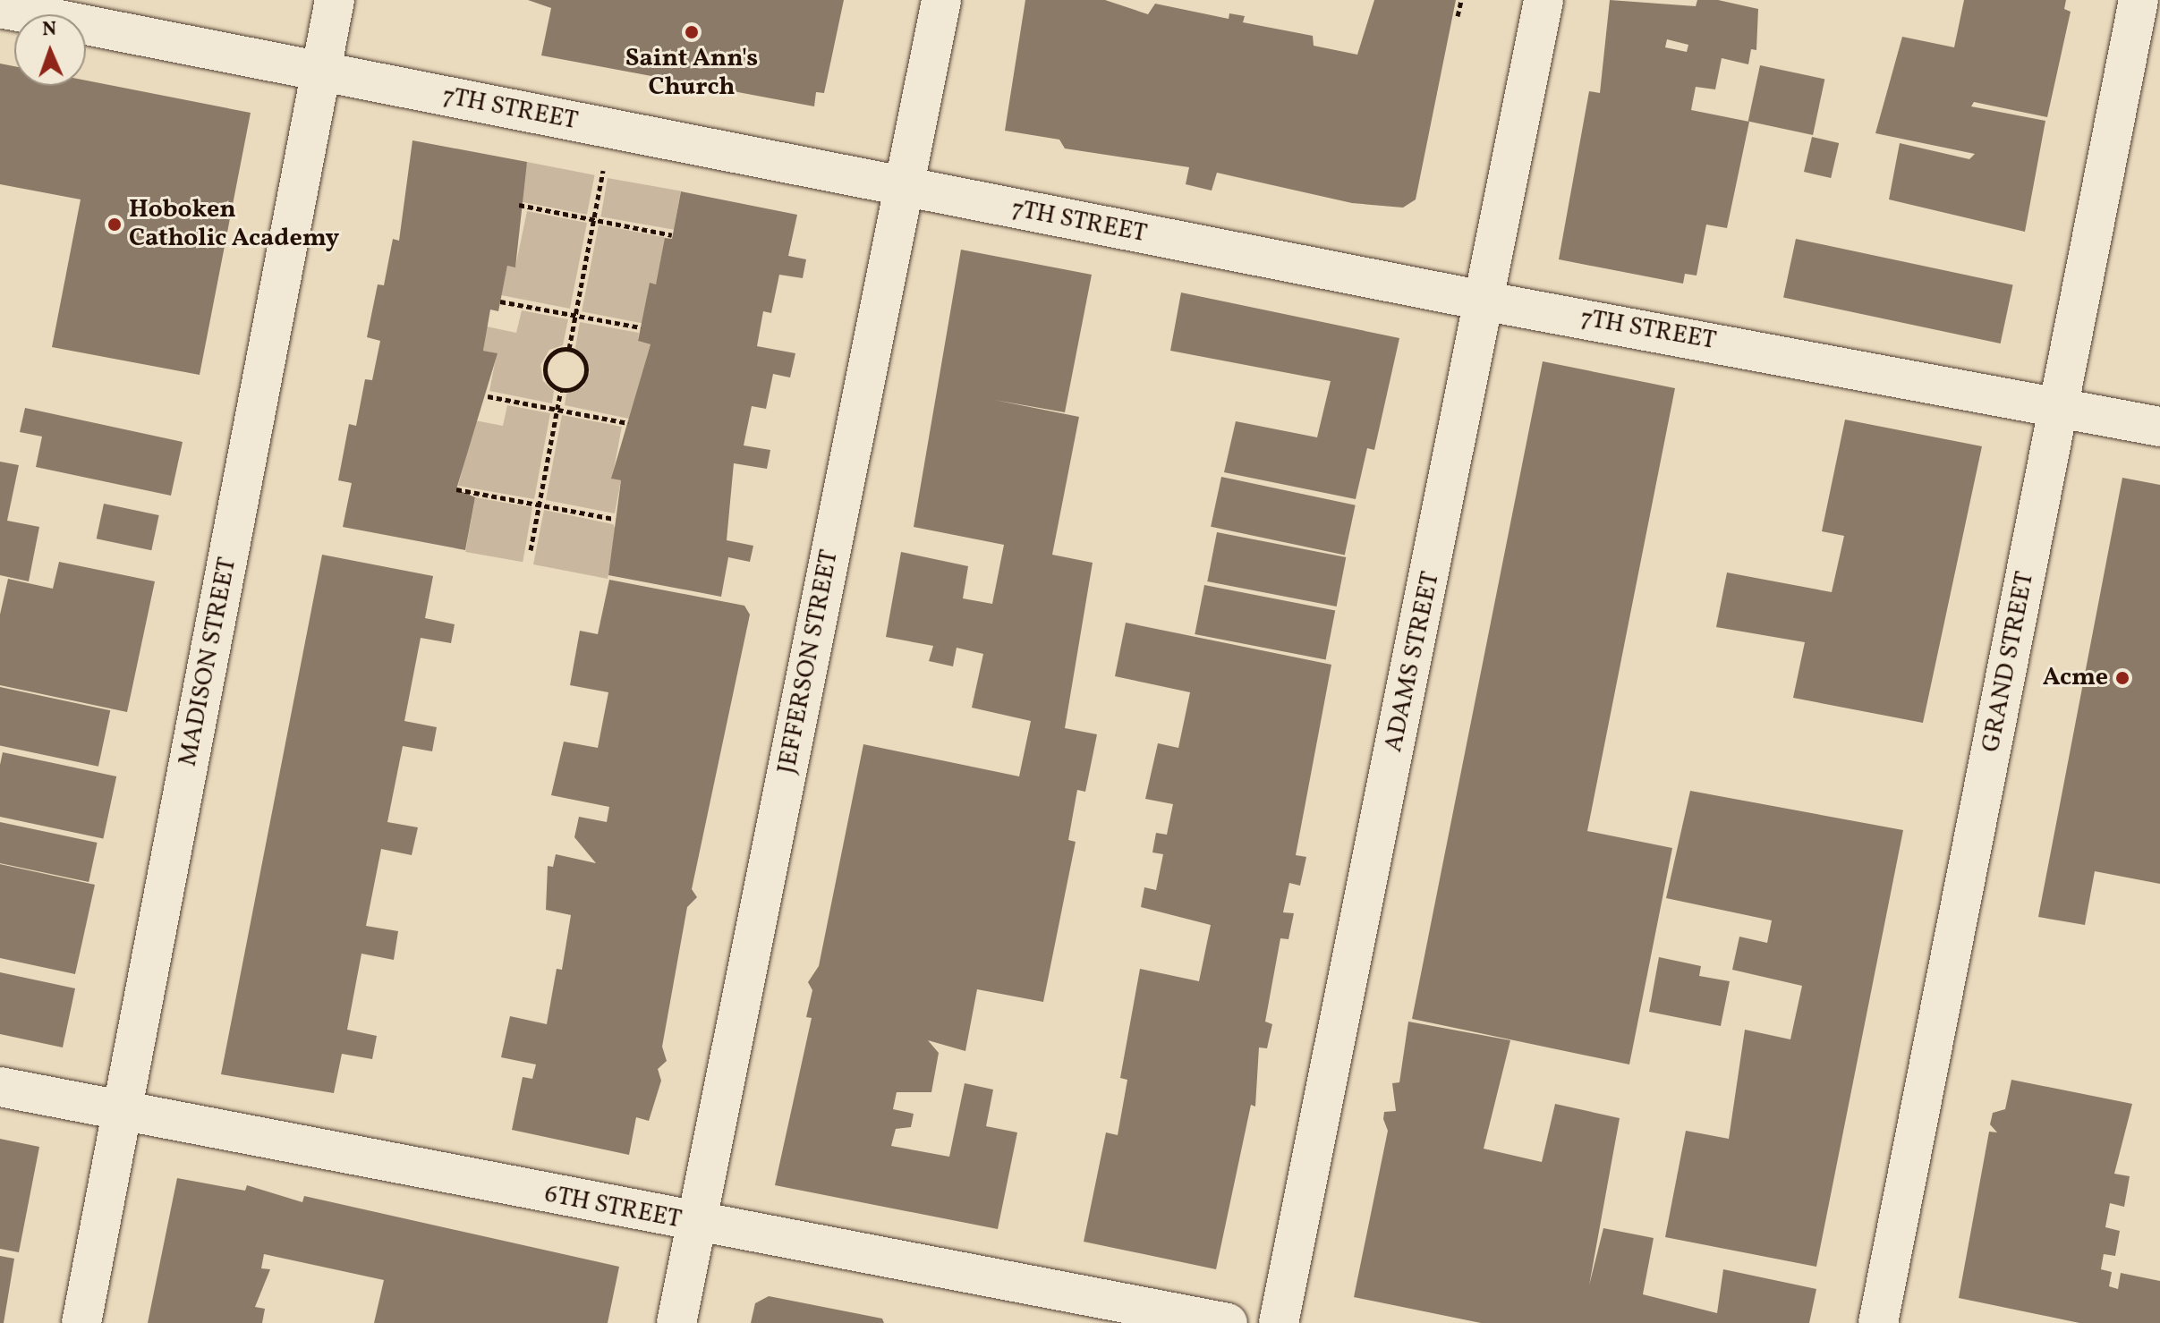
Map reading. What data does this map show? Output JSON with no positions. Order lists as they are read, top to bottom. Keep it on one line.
{"streets":{"street":["7TH STREET","MADISON STREET","JEFFERSON STREET","ADAMS STREET","GRAND STREET","6TH STREET"]},"crossings":[["7TH STREET","MADISON STREET"],["7TH STREET","JEFFERSON STREET"],["7TH STREET","ADAMS STREET"],["7TH STREET","GRAND STREET"],["MADISON STREET","6TH STREET"],["JEFFERSON STREET","6TH STREET"]],"places":["Saint Ann's Church","Hoboken Catholic Academy","Acme"],"north":"top"}
